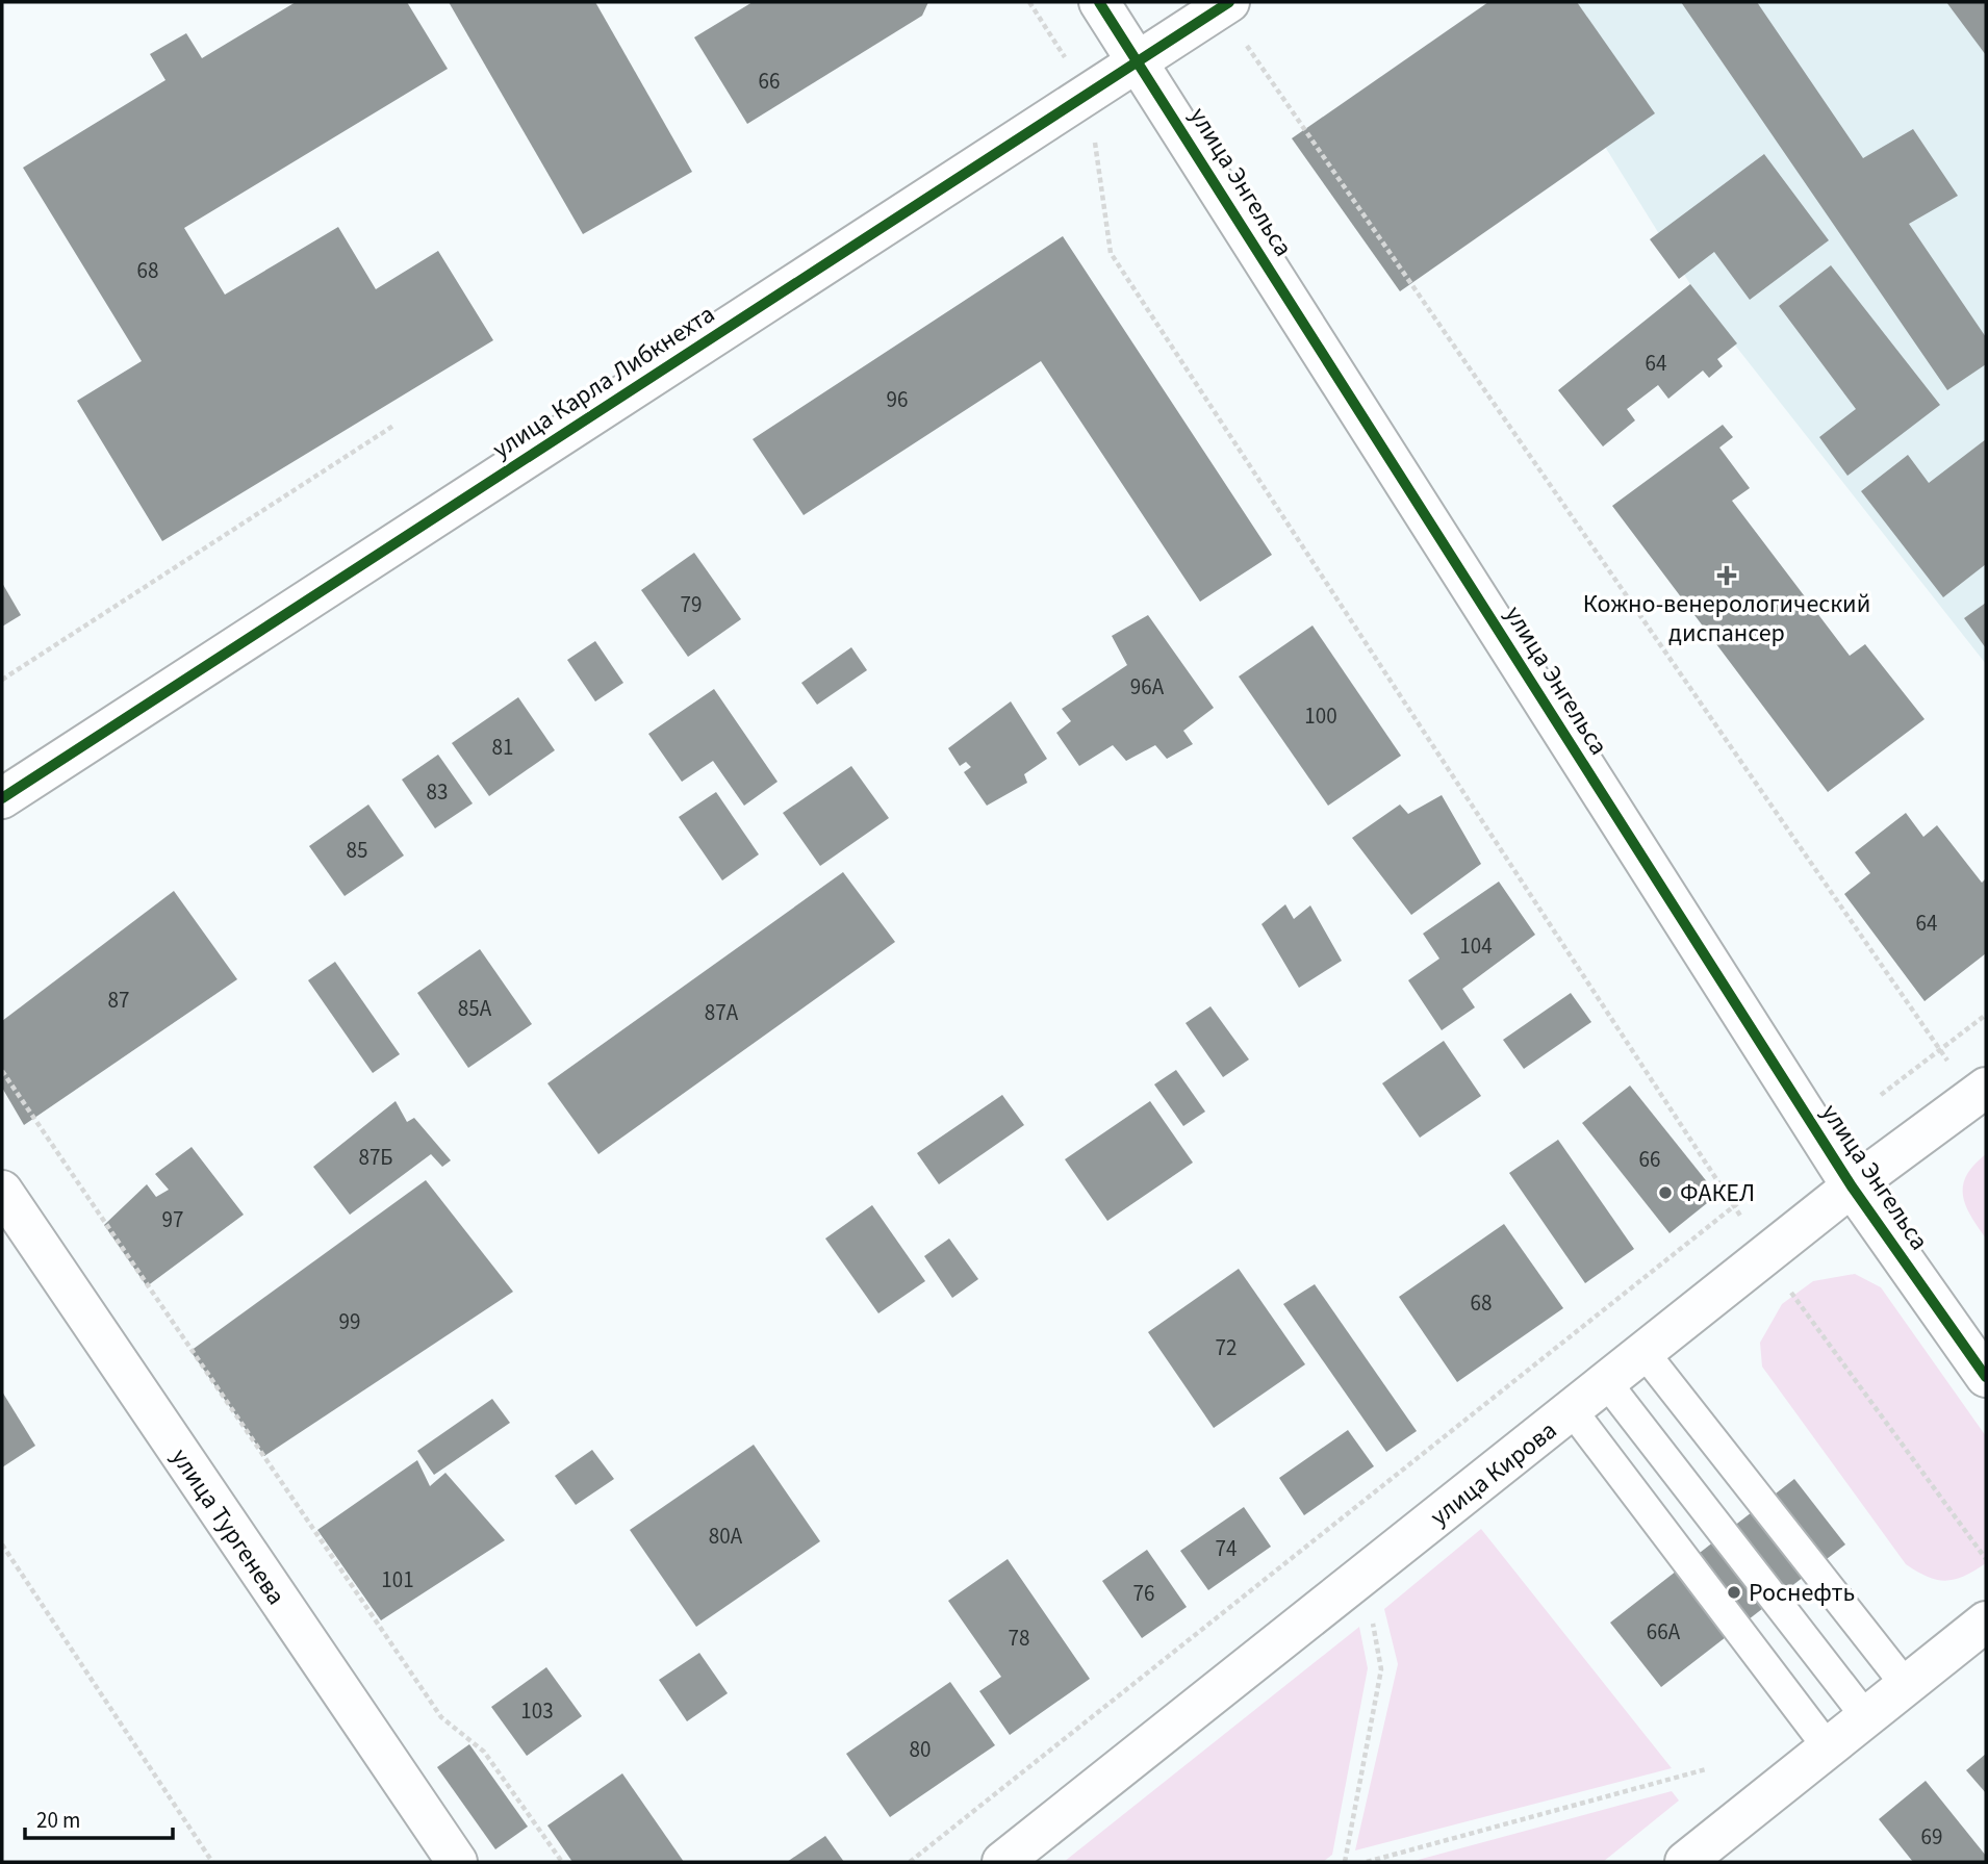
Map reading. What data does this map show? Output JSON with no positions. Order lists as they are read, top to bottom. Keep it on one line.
{"streets":{"street":["улица Энгельса","улица Карла Либкнехта","улица Кирова","улица Тургенева"]},"crossings":[["улица Энгельса","улица Карла Либкнехта"],["улица Энгельса","улица Кирова"]],"places":{"health":["Кожно-венерологический диспансер"],"other":["ФАКЕЛ","Роснефть"]},"house_numbers":["66","68","64","96","79","96А","100","81","83","85","64","104","87","85А","87А","87Б","66","97","68","99","72","80А","74","101","76","66А","78","103","80","69"],"scale_bar":"20 m"}
